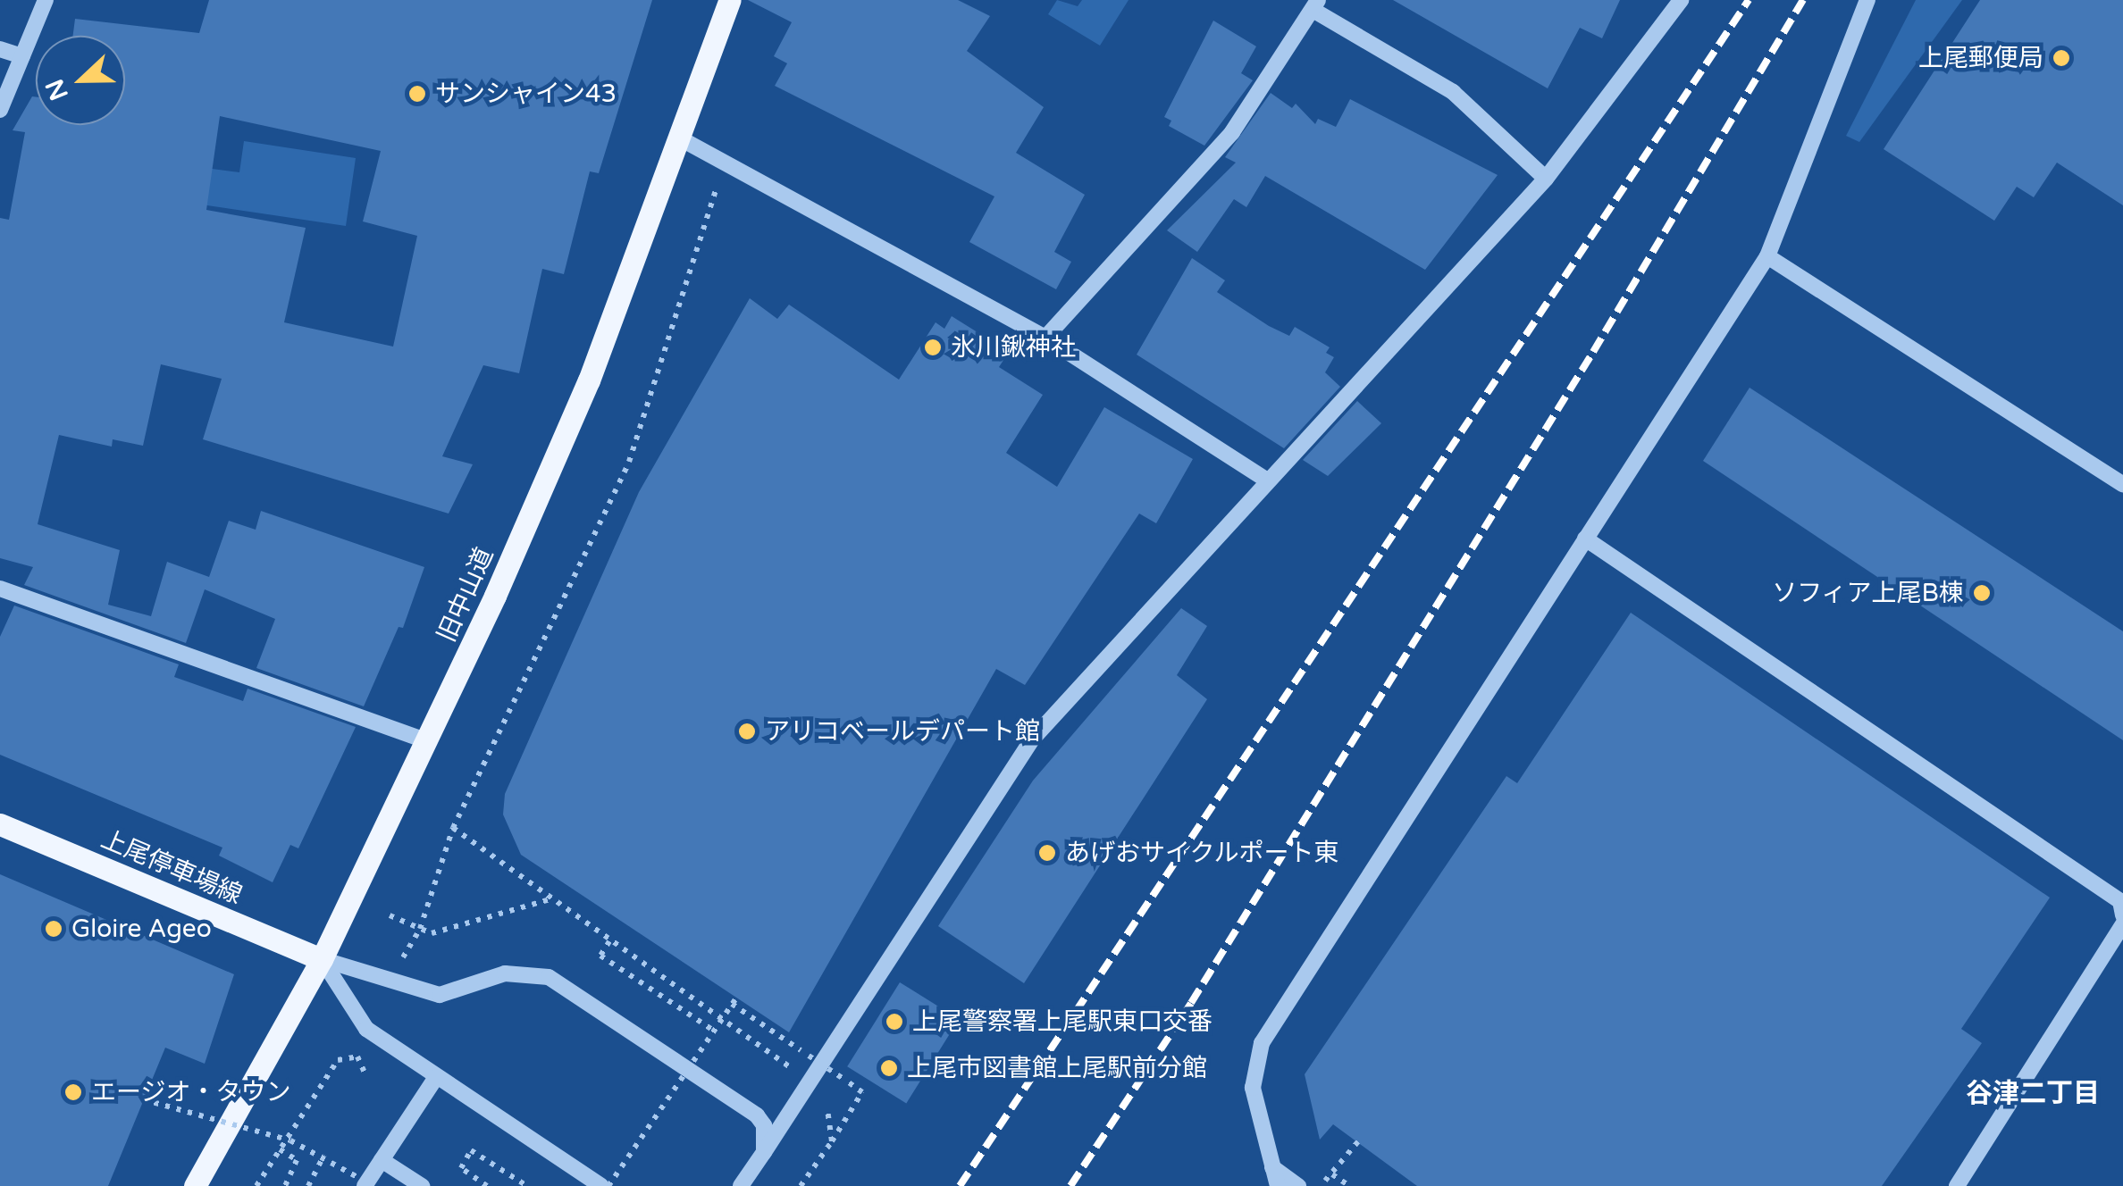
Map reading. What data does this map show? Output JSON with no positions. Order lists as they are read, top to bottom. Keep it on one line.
{"streets":{"main road":["旧中山道","上尾停車場線"]},"crossings":[["旧中山道","上尾停車場線"]],"districts":["谷津二丁目"],"places":["上尾郵便局","サンシャイン43","氷川鍬神社","ソフィア上尾B棟","アリコベールデパート館","あげおサイクルポート東","Gloire Ageo","上尾警察署上尾駅東口交番","上尾市図書館上尾駅前分館","エージオ・タウン"],"north":"left"}
